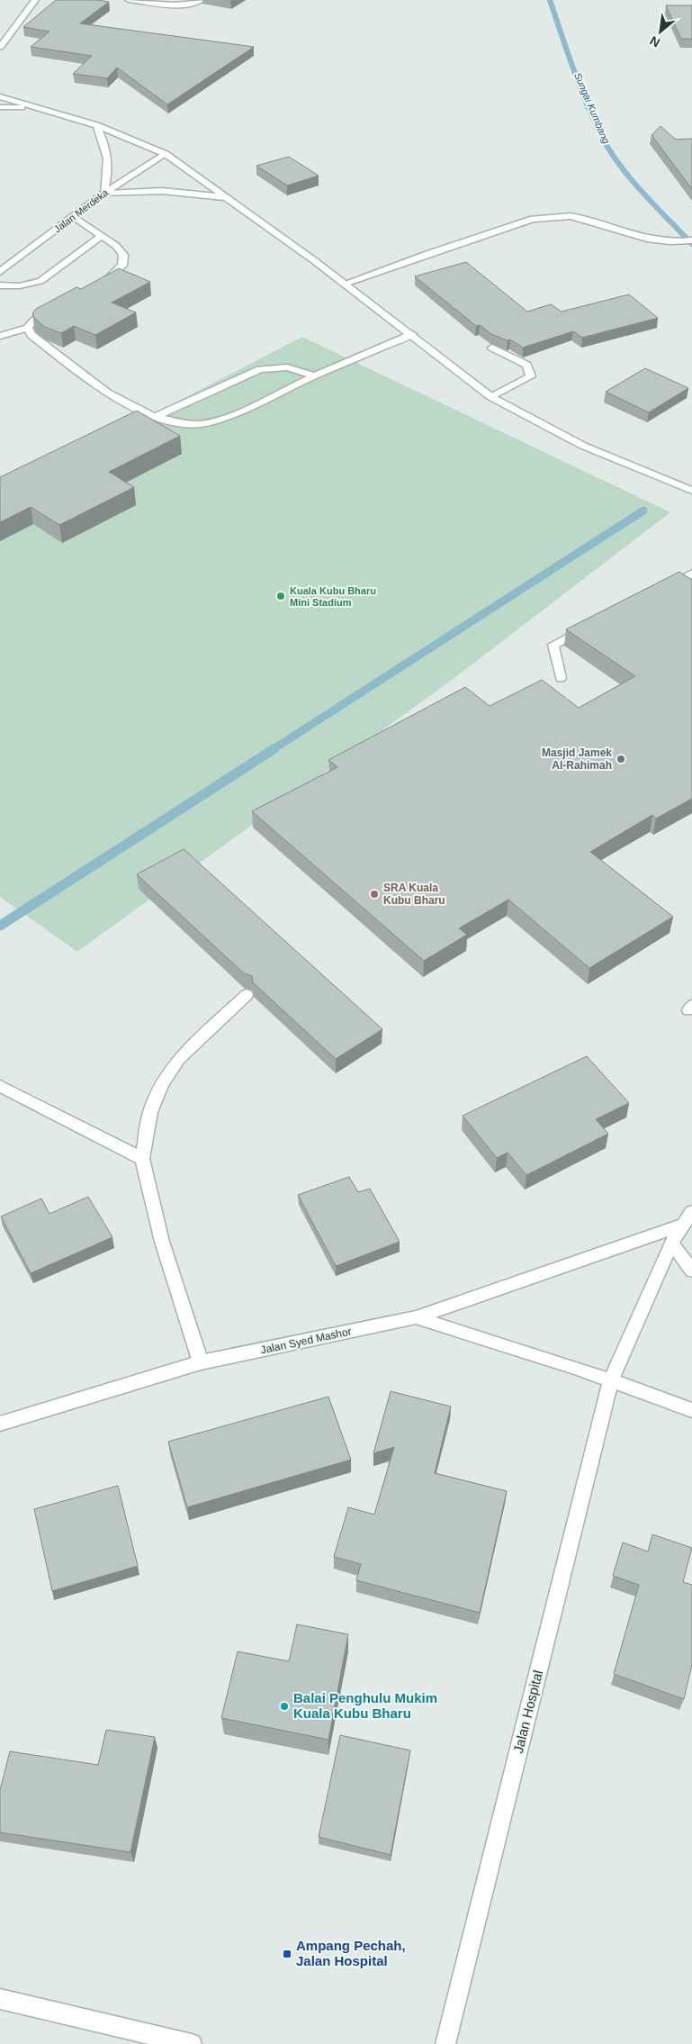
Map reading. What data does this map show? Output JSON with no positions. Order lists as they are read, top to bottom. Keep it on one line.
{"streets":{"main road":["Jalan Merdeka","Jalan Syed Mashor","Jalan Hospital"]},"crossings":[["Jalan Syed Mashor","Jalan Hospital"]],"water":["Sungai Kumbang"],"places":{"other":["Kuala Kubu Bharu Mini Stadium","Masjid Jamek Al-Rahimah","SRA Kuala Kubu Bharu","Balai Penghulu Mukim Kuala Kubu Bharu"],"transit":["Ampang Pechah, Jalan Hospital"]},"north":"bottom left"}
